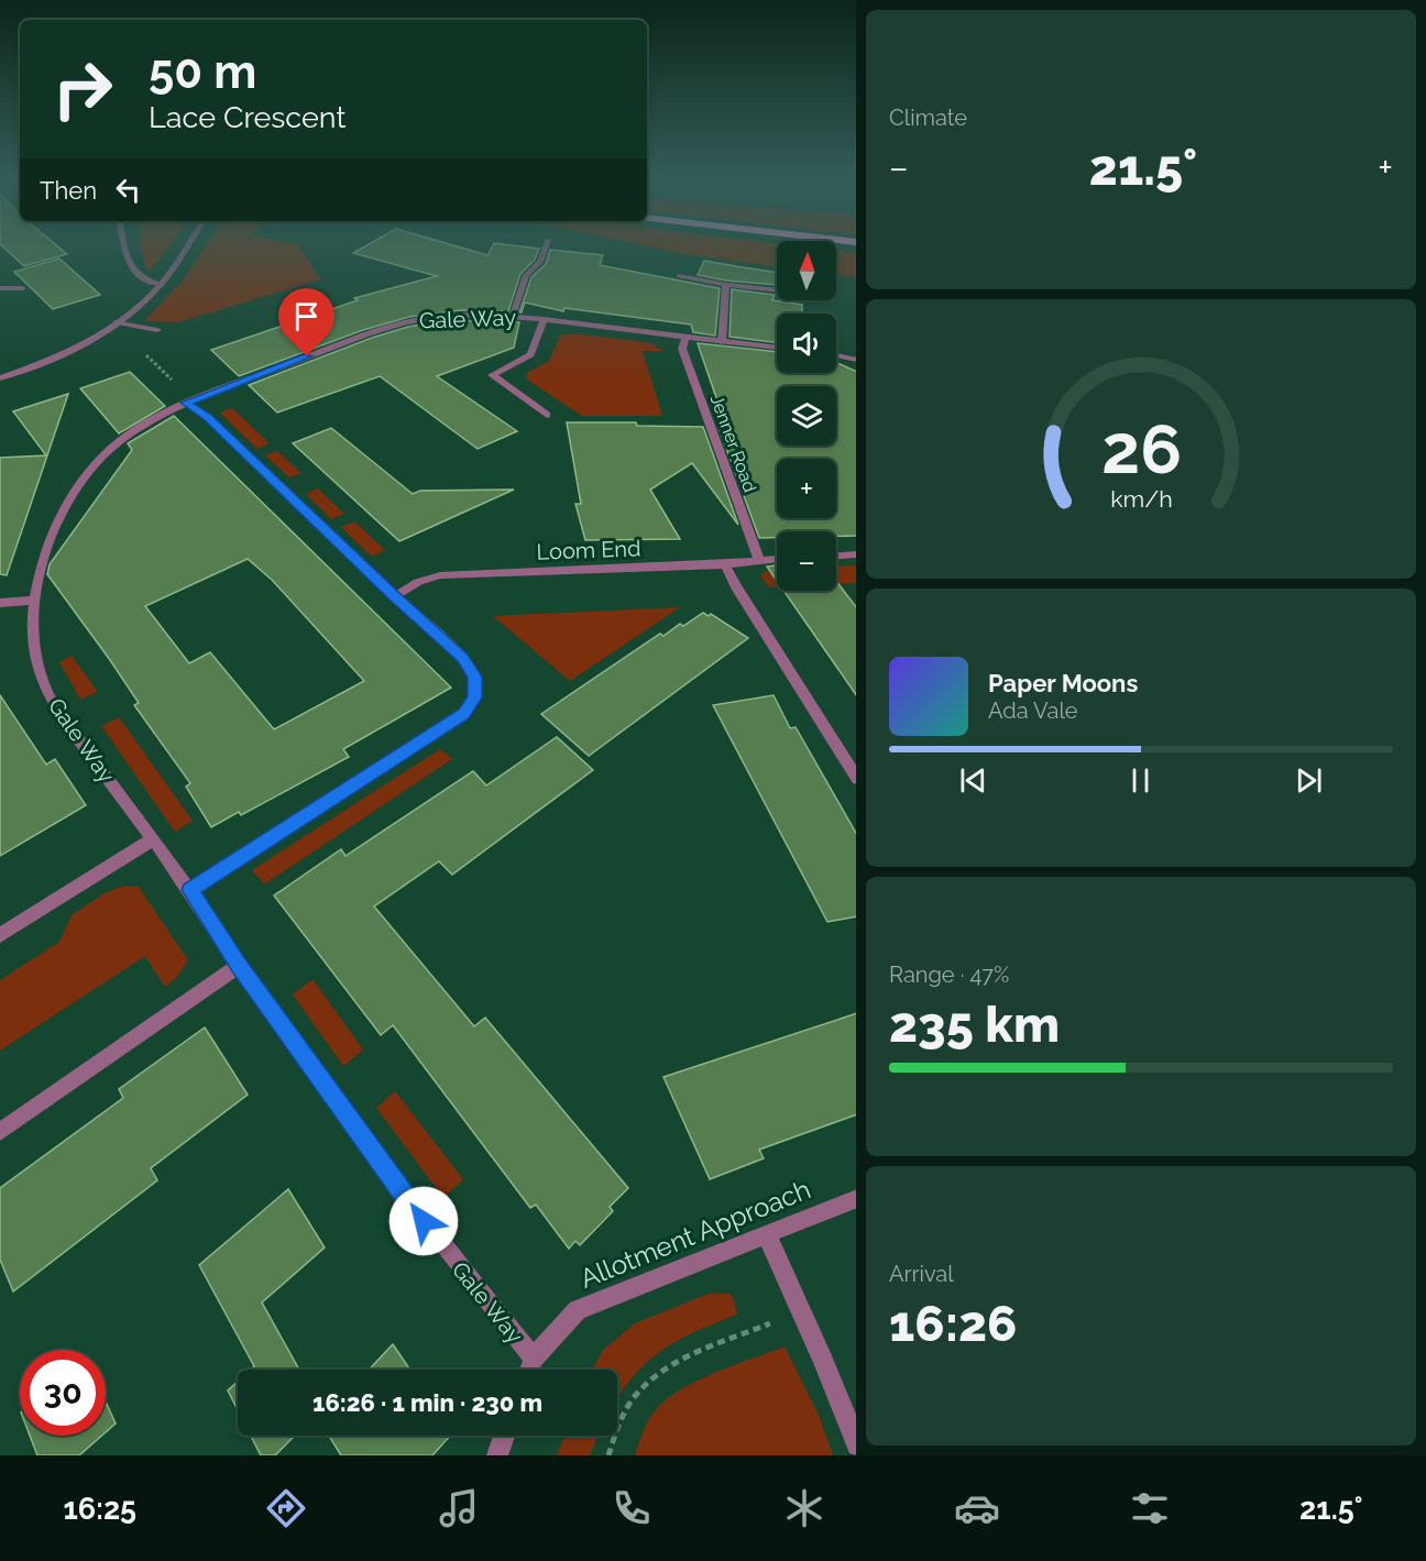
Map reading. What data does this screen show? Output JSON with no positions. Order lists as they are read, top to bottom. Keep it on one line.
{"streets":{"street":["Gale Way","Jenner Road","Loom End","Allotment Approach"]},"crossings":[["Gale Way","Jenner Road"],["Gale Way","Allotment Approach"],["Jenner Road","Loom End"]],"north":"top","page":{"tile":["Climate",["Range · 47%","235 km"],["Arrival","16:26"]],"turn":["50 m","Lace Crescent"],"heat":["−","21.5°","+"],"then":"Then","map_buttons":["+","−"],"song":["Paper Moons","Ada Vale"],"limit":"30","trip":"16:26 · 1 min · 230 m","tabs":["16:25","21.5°"],"gauge":["26","km/h"]}}
